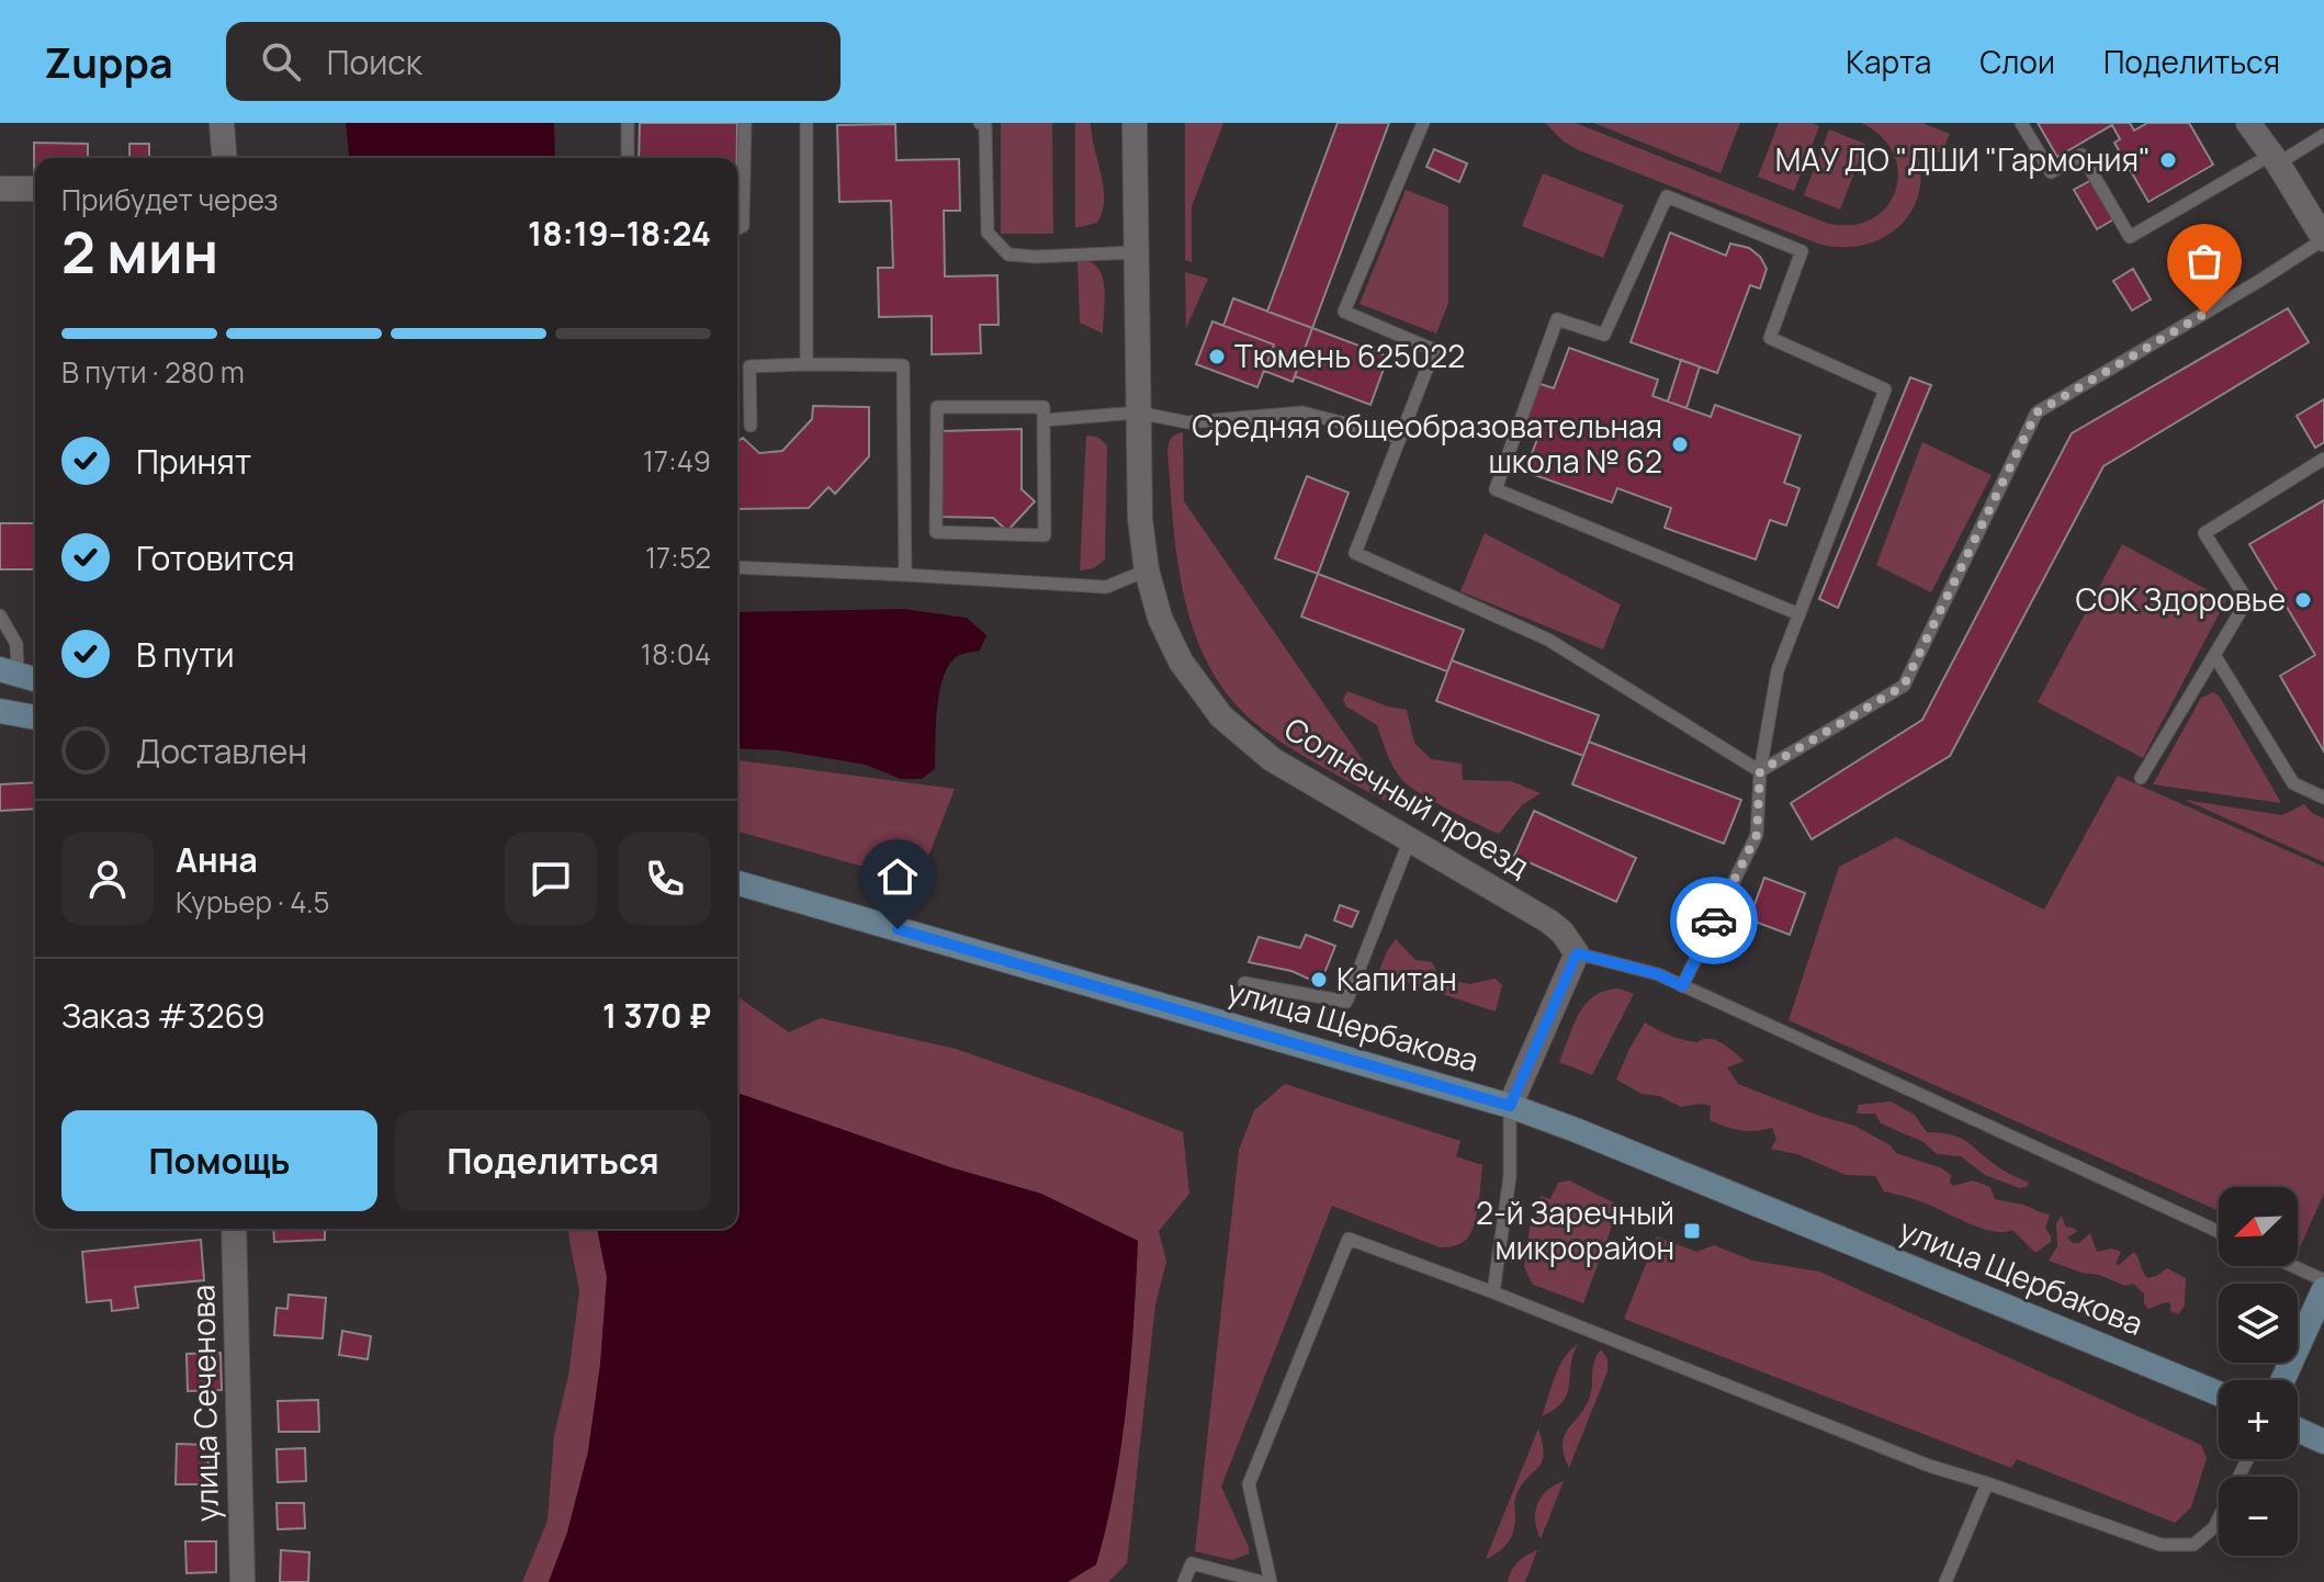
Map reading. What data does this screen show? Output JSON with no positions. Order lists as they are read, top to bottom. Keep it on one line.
{"streets":{"main road":["улица Щербакова"],"street":["Солнечный проезд","улица Сеченова"]},"places":{"other":["МАУ ДО \"ДШИ \"Гармония\"","Тюмень 625022","Средняя общеобразовательная школа № 62","СОК Здоровье","Капитан"],"transit":["2-й Заречный микрорайон"]},"north":"bottom left","page":{"header":"Zuppa","search":"Поиск","nav":["Карта","Слои","Поделиться"],"heading":["2 мин","Прибудет через","18:19–18:24"],"panel":["Анна","Курьер · 4.5","Заказ #3269","1 370 ₽"],"bar":"В пути · 280 m","list":[["Принят","17:49"],["Готовится","17:52"],["В пути","18:04"],"Доставлен"],"buttons":["Помощь","Поделиться"],"map_buttons":["+","−"]}}
